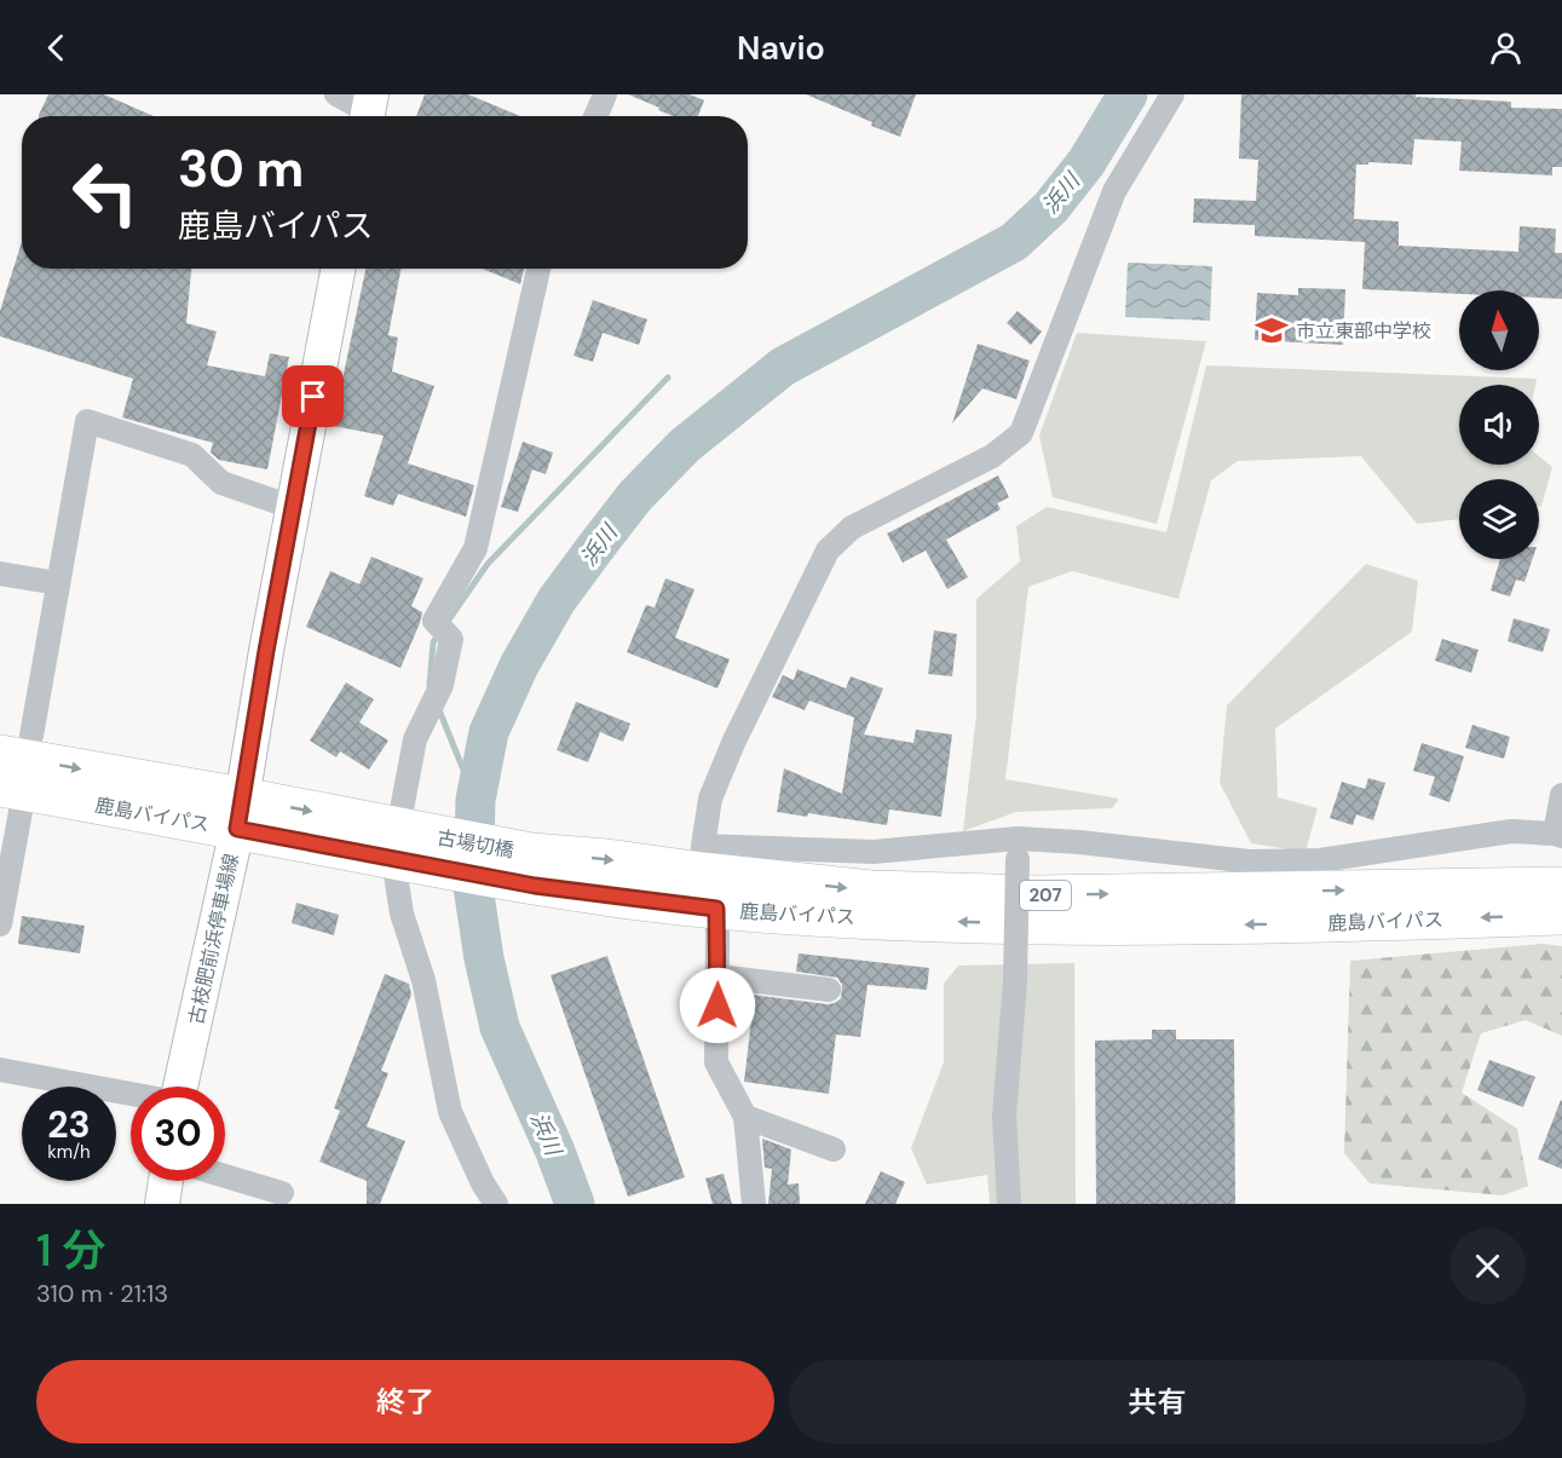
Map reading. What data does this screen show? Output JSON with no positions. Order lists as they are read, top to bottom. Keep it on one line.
{"streets":{"highway":["鹿島バイパス","207"],"main road":["古枝肥前浜停車場線"]},"crossings":[["鹿島バイパス","古枝肥前浜停車場線"]],"water":["浜川"],"places":{"school or university":["市立東部中学校"]},"north":"top","page":{"header":"Navio","turn":["30 m","鹿島バイパス"],"speed":"23 km/h","limit":"30","heading":["1 分","310 m · 21:13"],"buttons":["終了","共有"]}}
